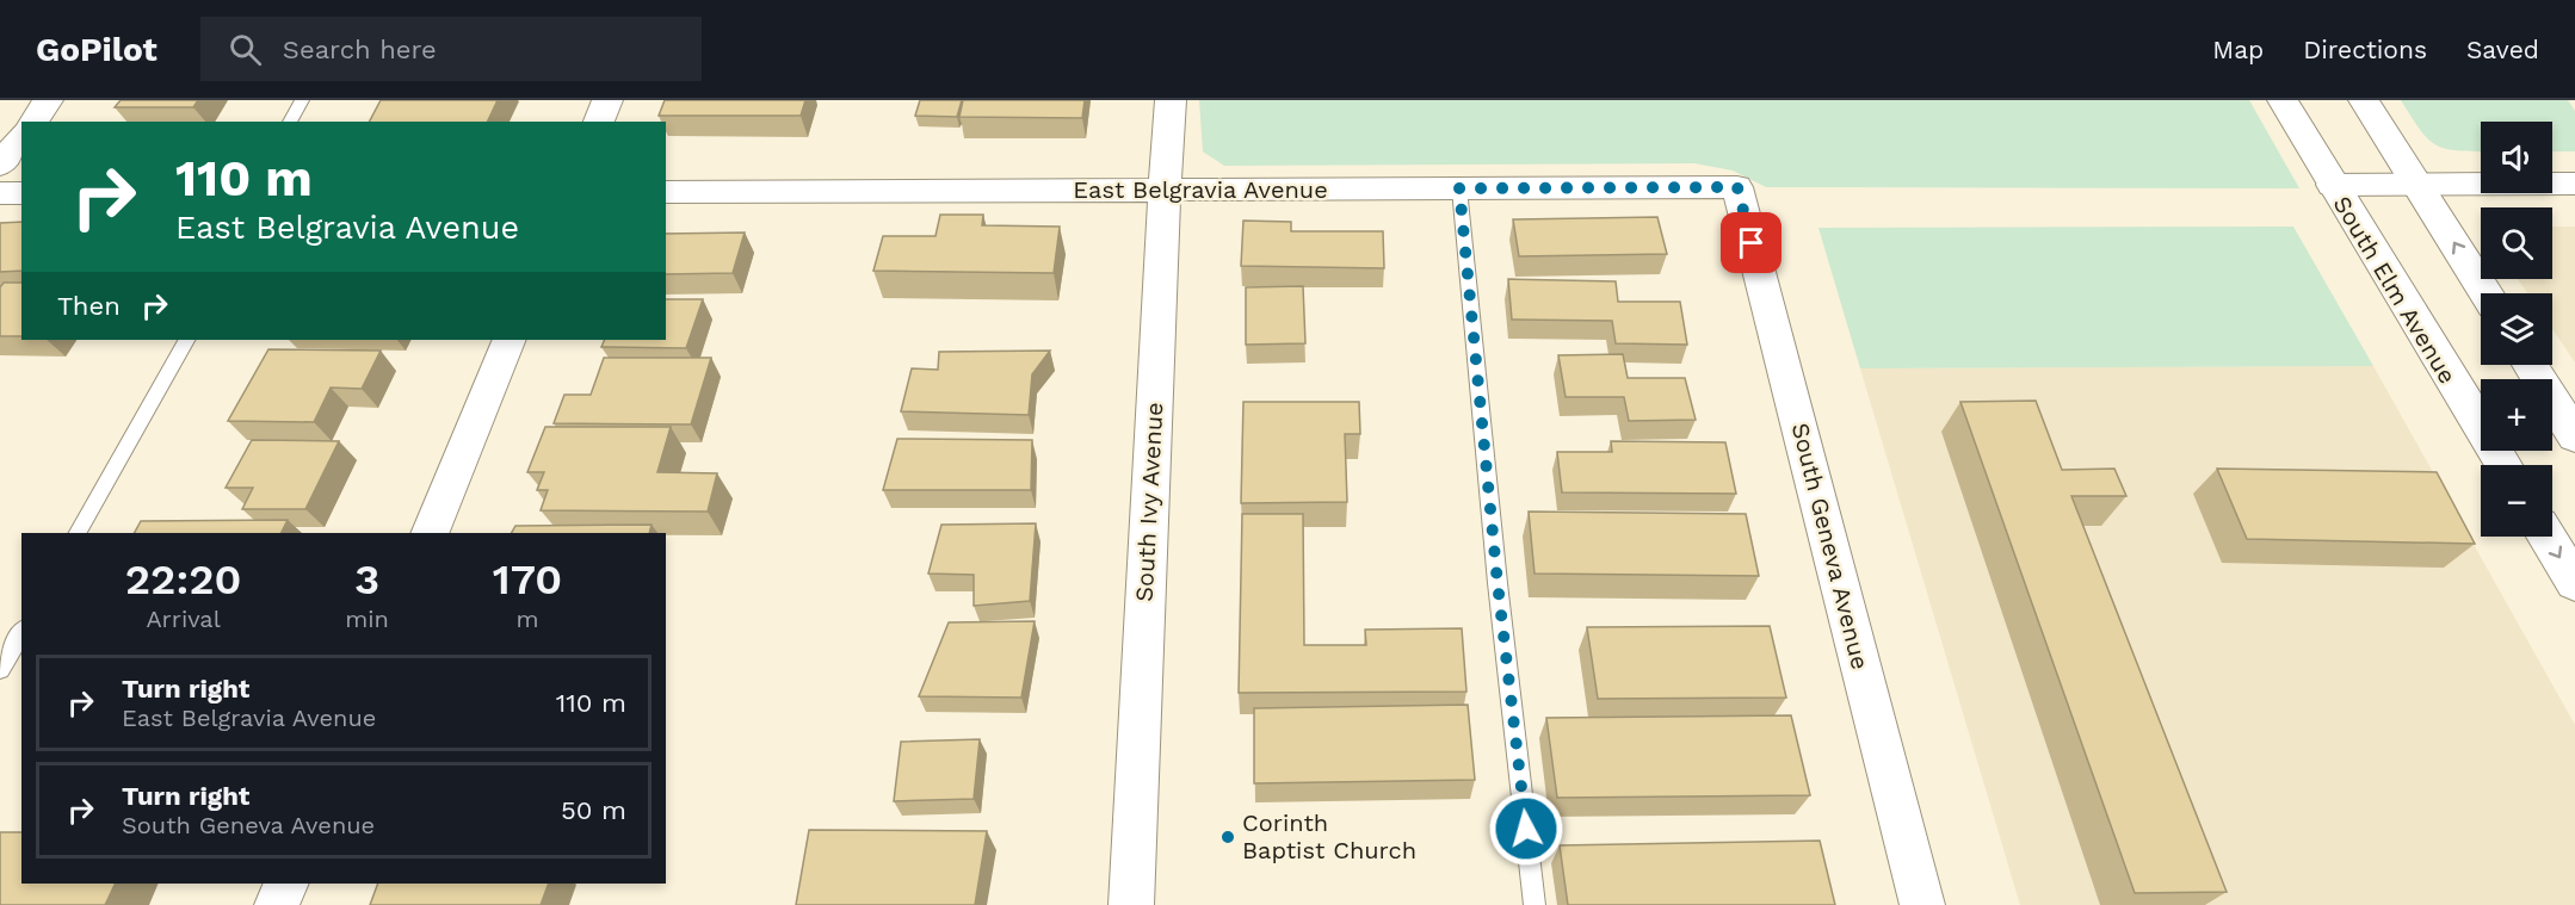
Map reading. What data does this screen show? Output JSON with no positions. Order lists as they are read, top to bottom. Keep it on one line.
{"streets":{"main road":["South Elm Avenue"],"street":["East Belgravia Avenue","South Ivy Avenue","South Geneva Avenue"]},"crossings":[["East Belgravia Avenue","South Ivy Avenue"],["East Belgravia Avenue","South Geneva Avenue"]],"places":["Corinth Baptist Church"],"page":{"header":"GoPilot","search":"Search here","nav":["Map","Directions","Saved"],"map_buttons":["+","−"],"turn":["110 m","East Belgravia Avenue"],"then":"Then","eta":["22:20","Arrival","3","min","170","m"],"list":[{"name":"Turn right","note":"East Belgravia Avenue","value":"110 m"},{"name":"Turn right","note":"South Geneva Avenue","value":"50 m"}]}}
